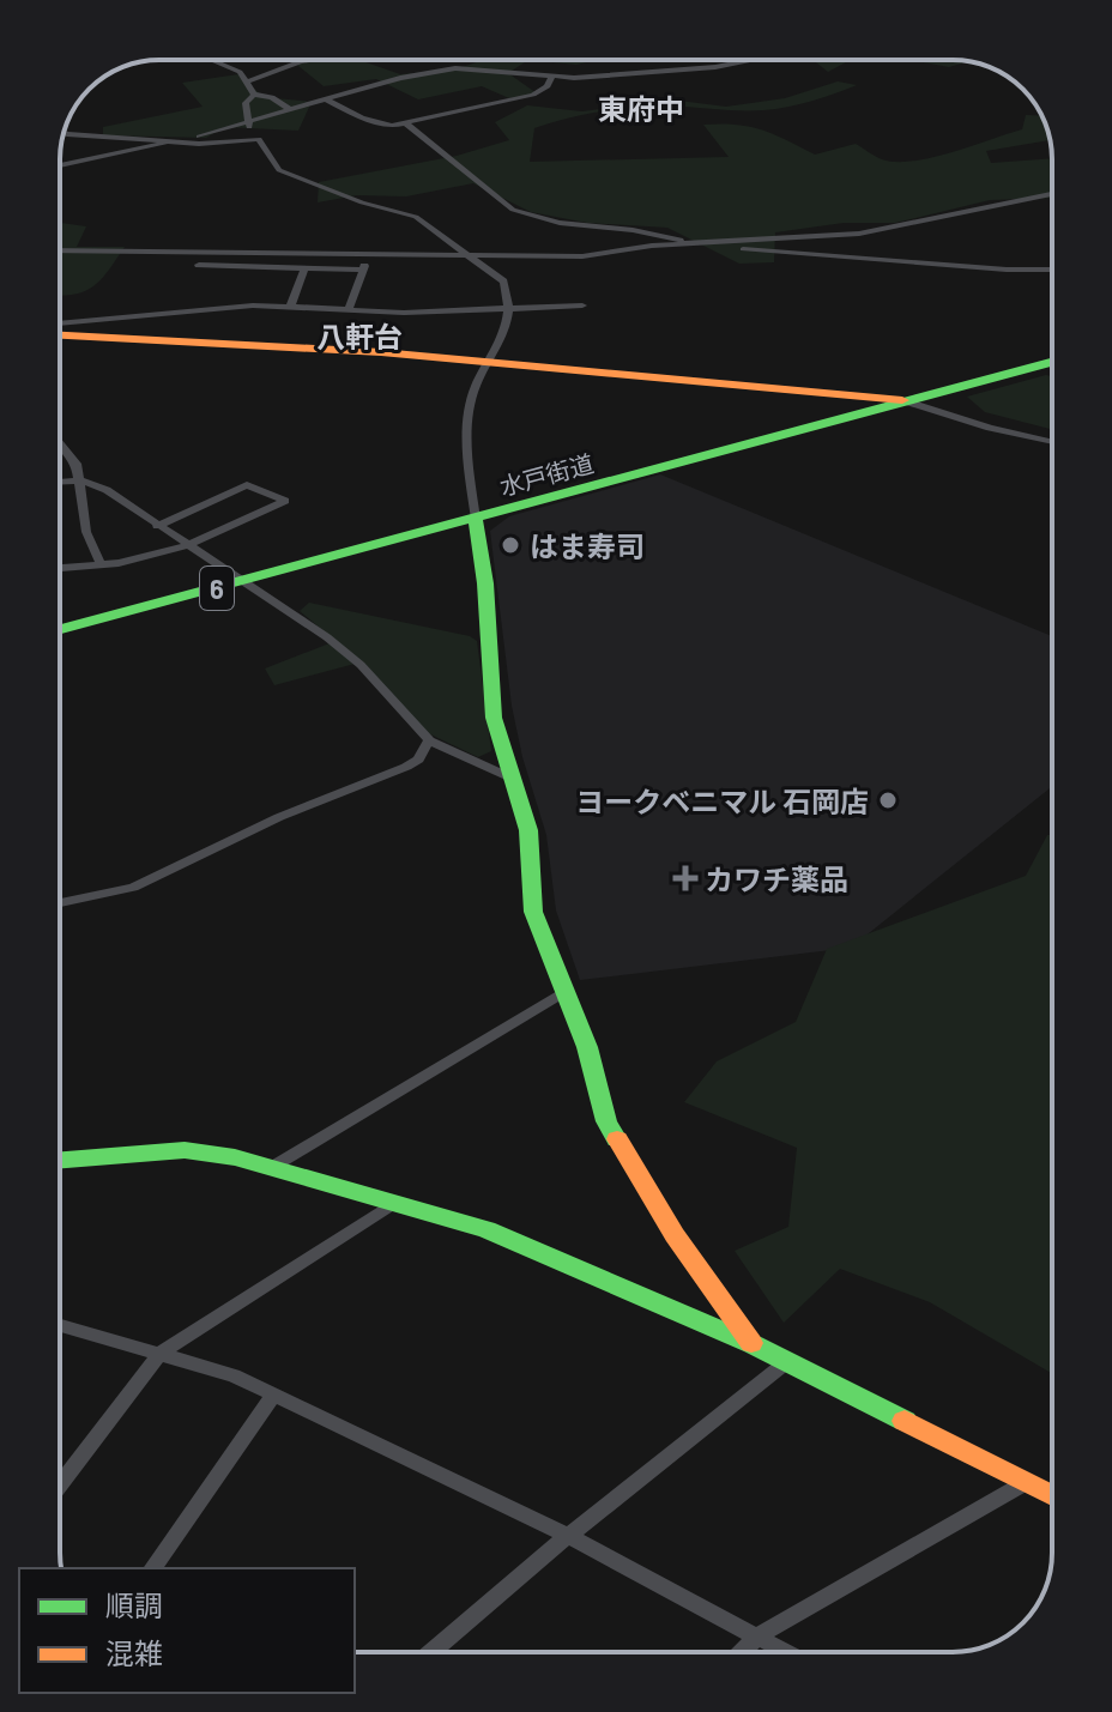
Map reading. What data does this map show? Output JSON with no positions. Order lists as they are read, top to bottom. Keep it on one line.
{"streets":{"main road":["水戸街道","6"]},"districts":["東府中","八軒台"],"places":{"other":["はま寿司","ヨークベニマル 石岡店"],"health":["カワチ薬品"]},"legend":["順調","混雑"]}
